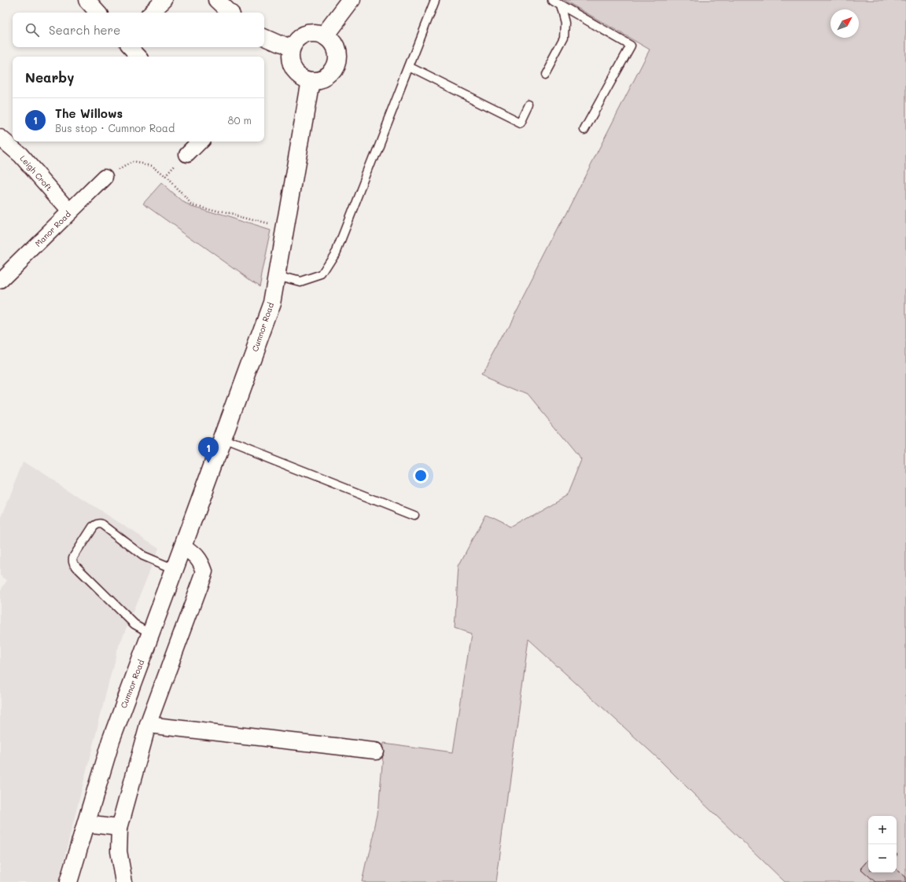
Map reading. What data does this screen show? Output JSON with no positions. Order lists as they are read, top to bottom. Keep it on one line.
{"streets":{"main road":["Cumnor Road"],"street":["Leigh Croft","Manor Road"]},"crossings":[["Leigh Croft","Manor Road"]],"north":"top right","page":{"search":"Search here","heading":"Nearby","list":[{"mark":"1","name":"The Willows","note":"Bus stop · Cumnor Road","value":"80 m"}],"pins":"1","map_buttons":["+","−"]}}
